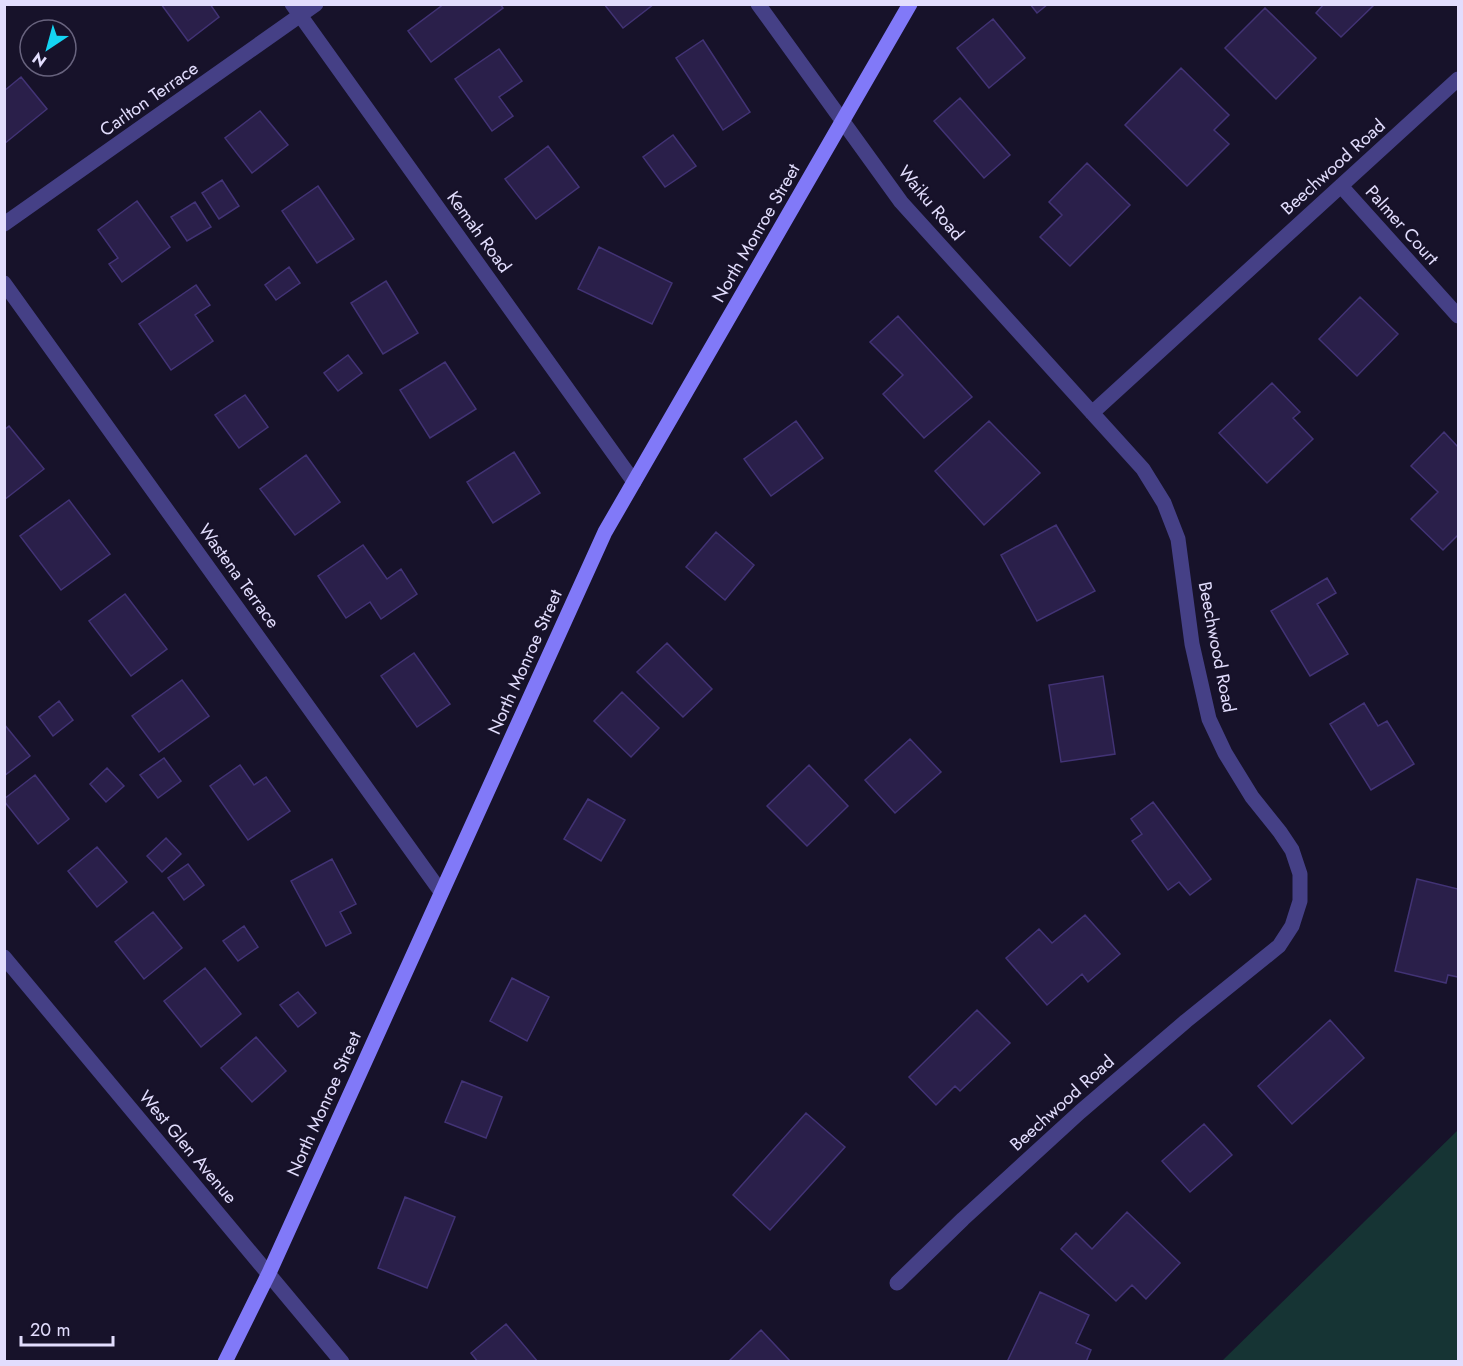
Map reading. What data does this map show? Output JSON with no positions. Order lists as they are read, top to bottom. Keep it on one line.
{"streets":{"main road":["North Monroe Street"],"street":["Carlton Terrace","Beechwood Road","Waiku Road","Palmer Court","Kemah Road","Wastena Terrace","West Glen Avenue"]},"crossings":[["Carlton Terrace","Kemah Road"],["Beechwood Road","Waiku Road"],["Beechwood Road","Palmer Court"],["Waiku Road","North Monroe Street"],["Kemah Road","North Monroe Street"],["North Monroe Street","Wastena Terrace"],["North Monroe Street","West Glen Avenue"]],"scale_bar":"20 m","north":"bottom left"}
